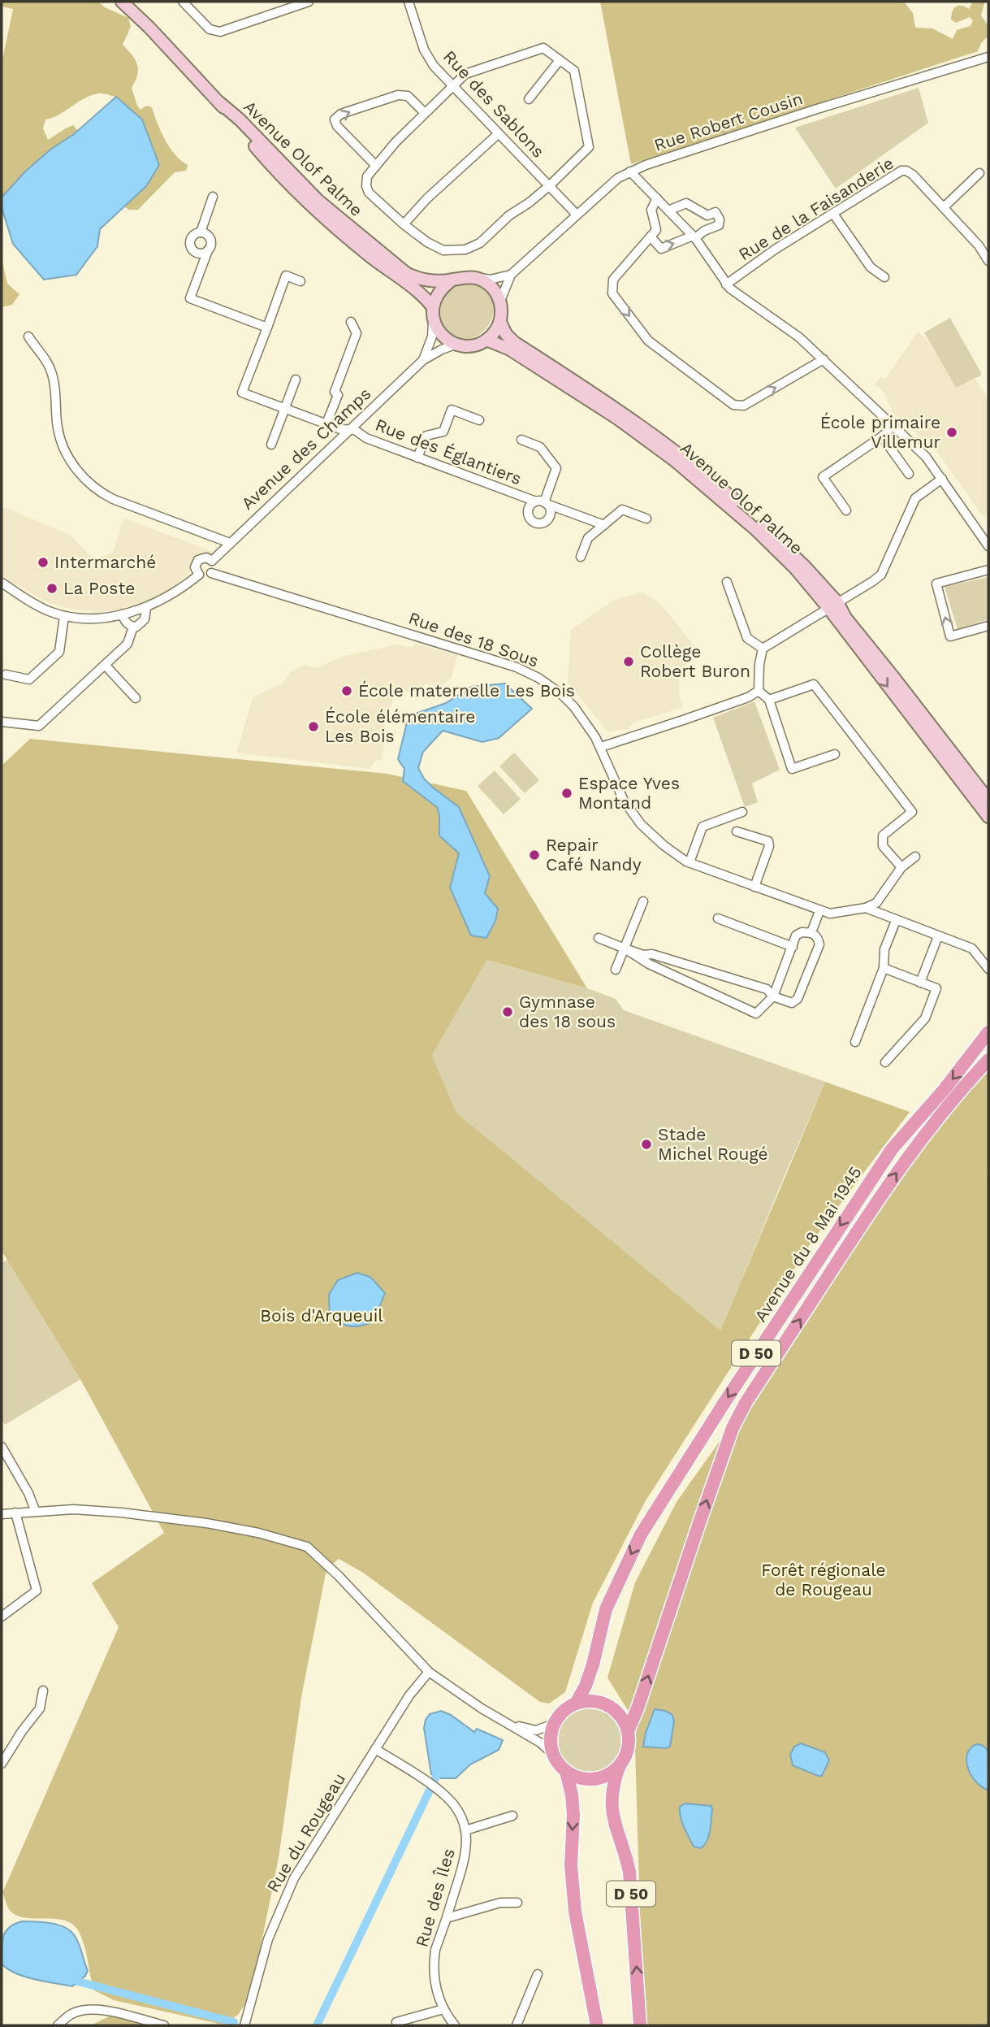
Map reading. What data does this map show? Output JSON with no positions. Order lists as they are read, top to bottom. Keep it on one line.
{"streets":{"main road":["Avenue Olof Palme","Avenue du 8 Mai 1945","D 50"],"street":["Rue des Sablons","Rue Robert Cousin","Rue de la Faisanderie","Avenue des Champs","Rue des Églantiers","Rue des 18 Sous","Rue du Rougeau","Rue des Îles"]},"crossings":[["Rue des Sablons","Rue Robert Cousin"],["Rue Robert Cousin","Avenue Olof Palme"],["Rue Robert Cousin","Avenue des Champs"],["Avenue Olof Palme","Avenue des Champs"],["Avenue des Champs","Rue des Églantiers"],["Avenue des Champs","Rue des 18 Sous"],["Avenue du 8 Mai 1945","D 50"],["Rue du Rougeau","Rue des Îles"]],"parks":["Bois d'Arqueuil","Forêt régionale de Rougeau"],"places":["École primaire Villemur","Intermarché","La Poste","Collège Robert Buron","École maternelle Les Bois","École élémentaire Les Bois","Espace Yves Montand","Repair Café Nandy","Gymnase des 18 sous","Stade Michel Rougé"]}
